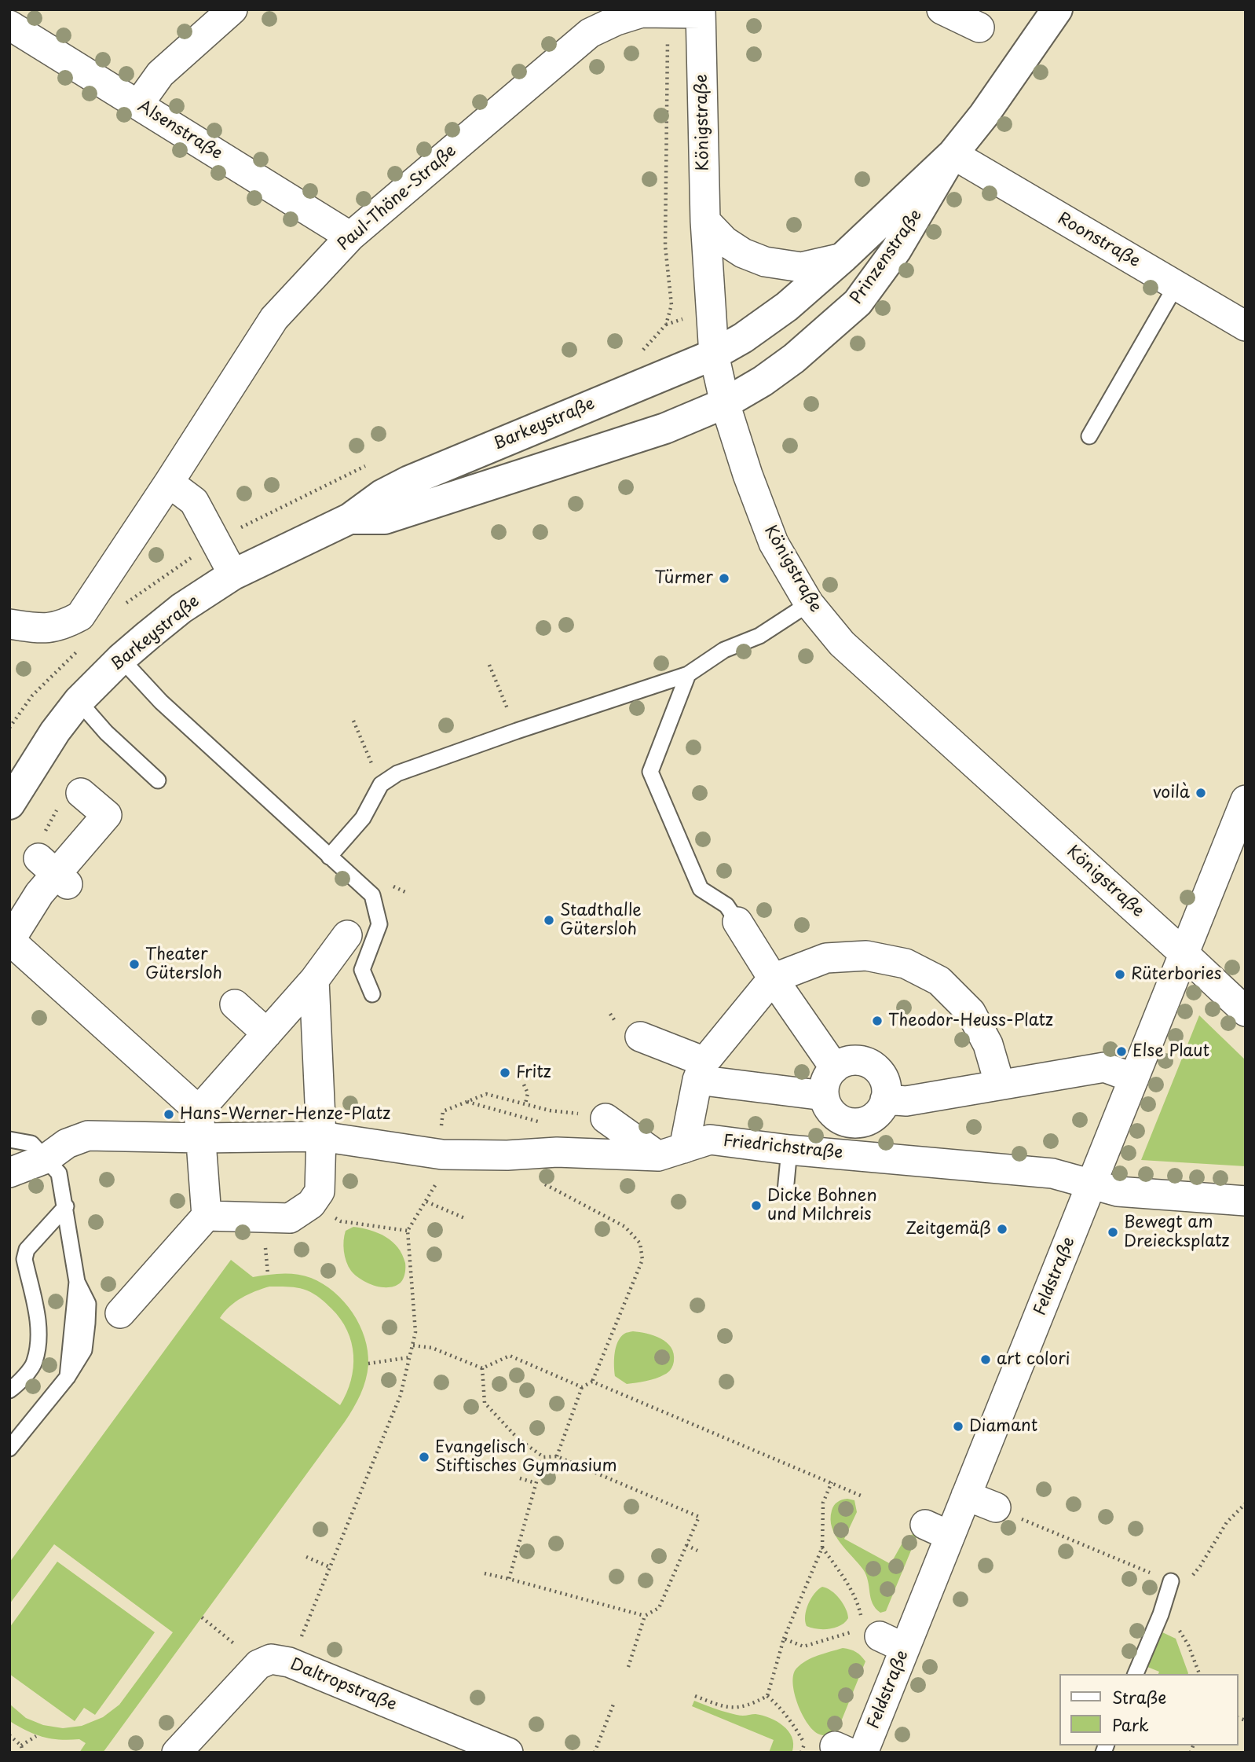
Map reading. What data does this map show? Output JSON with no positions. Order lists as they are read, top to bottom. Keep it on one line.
{"streets":{"street":["Königstraße","Alsenstraße","Paul-Thöne-Straße","Roonstraße","Prinzenstraße","Barkeystraße","Friedrichstraße","Feldstraße","Daltropstraße"]},"crossings":[["Königstraße","Paul-Thöne-Straße"],["Königstraße","Prinzenstraße"],["Königstraße","Barkeystraße"],["Königstraße","Feldstraße"],["Alsenstraße","Paul-Thöne-Straße"],["Roonstraße","Prinzenstraße"],["Prinzenstraße","Barkeystraße"],["Friedrichstraße","Feldstraße"]],"places":["Türmer","voilà","Stadthalle Gütersloh","Theater Gütersloh","Rüterbories","Theodor-Heuss-Platz","Else Plaut","Fritz","Hans-Werner-Henze-Platz","Dicke Bohnen und Milchreis","Zeitgemäß","Bewegt am Dreiecksplatz","art colori","Diamant","Evangelisch Stiftisches Gymnasium"],"legend":["Straße","Park"]}
